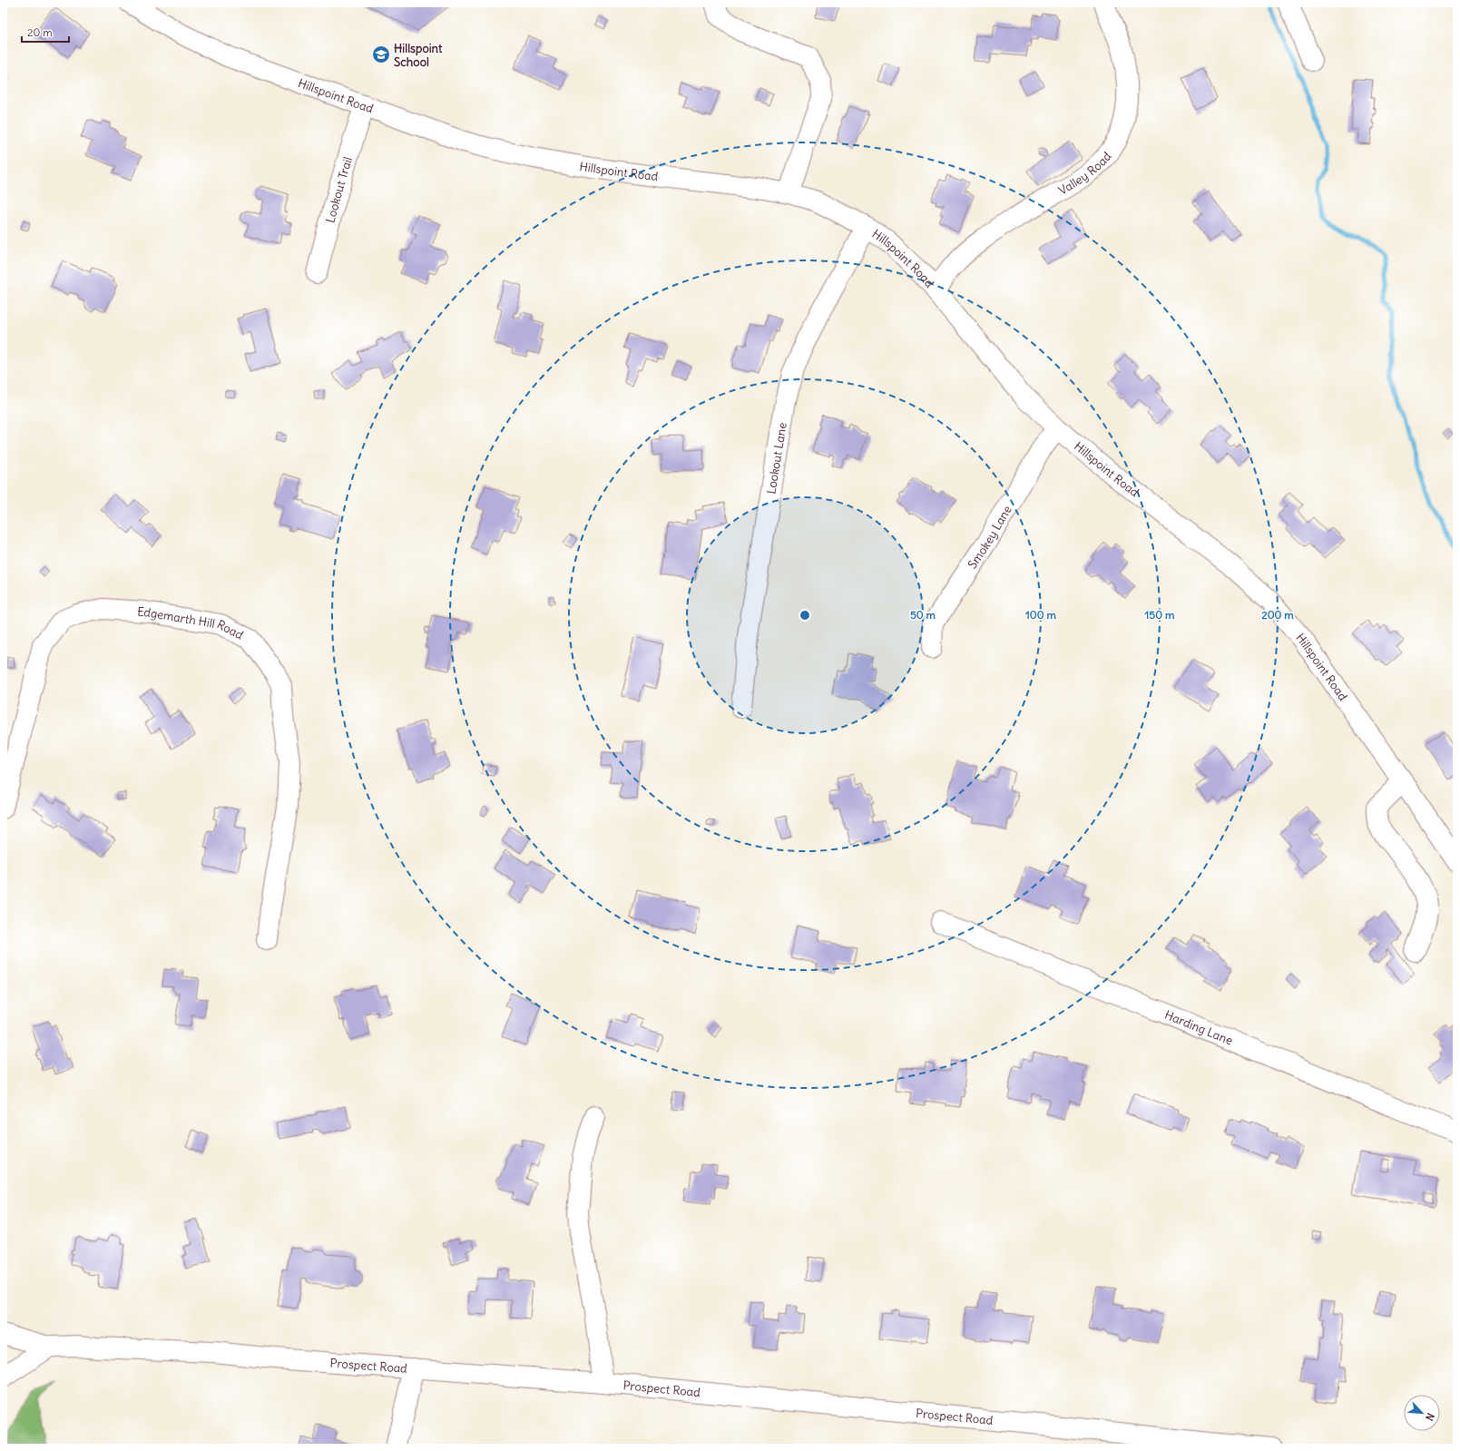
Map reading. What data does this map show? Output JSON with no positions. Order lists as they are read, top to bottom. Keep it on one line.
{"streets":{"street":["Hillspoint Road","Valley Road","Lookout Trail","Lookout Lane","Smokey Lane","Edgemarth Hill Road","Harding Lane","Prospect Road"]},"crossings":[["Hillspoint Road","Valley Road"],["Hillspoint Road","Lookout Trail"],["Hillspoint Road","Lookout Lane"],["Hillspoint Road","Smokey Lane"]],"places":{"school or university":["Hillspoint School"]},"scale_bar":"20 m","north":"bottom right","rings":["50 m","100 m","150 m","200 m"]}
